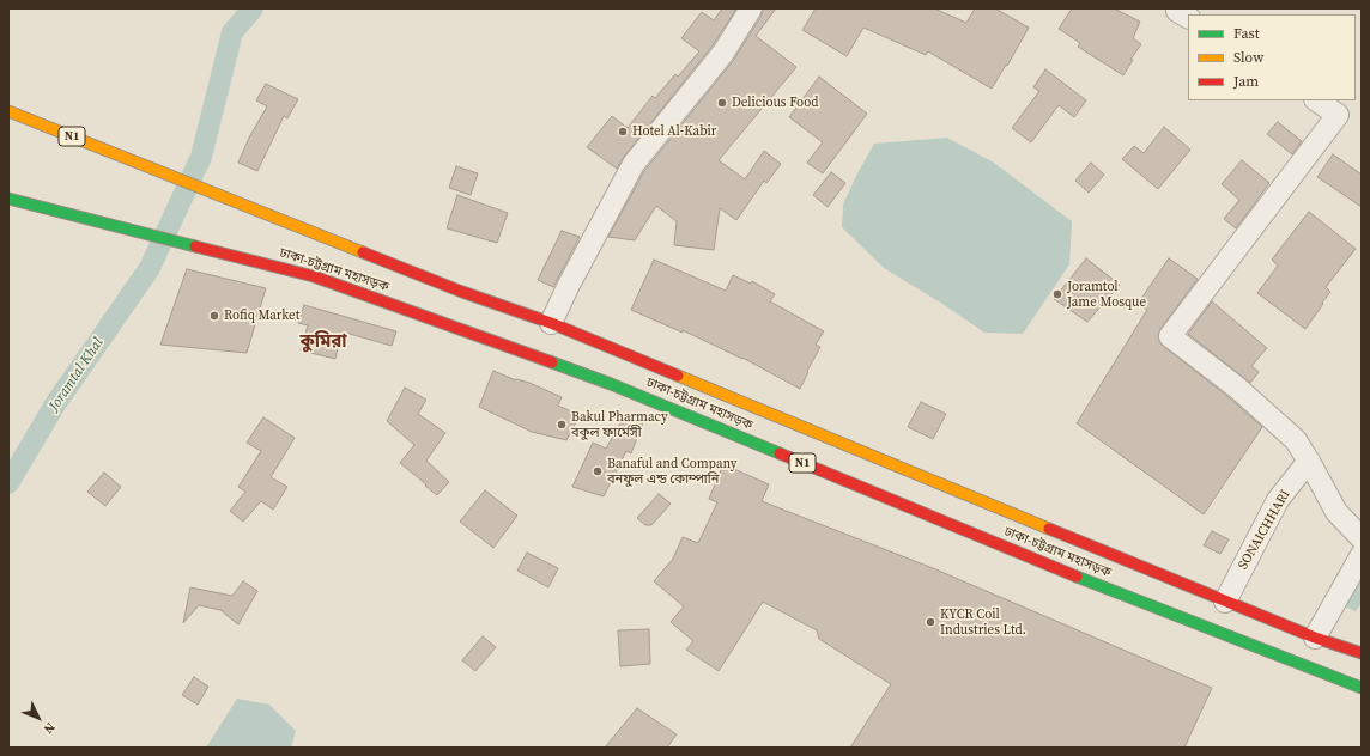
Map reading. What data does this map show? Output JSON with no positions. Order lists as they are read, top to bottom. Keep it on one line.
{"streets":{"highway":["N1","ঢাকা-চট্টগ্রাম মহাসড়ক"],"street":["SONAICHHARI"]},"crossings":[["ঢাকা-চট্টগ্রাম মহাসড়ক","SONAICHHARI"]],"districts":["কুমিরা"],"water":["Joramtal Khal"],"places":["Delicious Food","Hotel Al-Kabir","Joramtol Jame Mosque","Rofiq Market","Bakul Pharmacy বকুল ফার্মেসী","Banaful and Company বনফুল এন্ড কোম্পানি","KYCR Coil Industries Ltd."],"legend":["Fast","Slow","Jam"],"north":"bottom right"}
